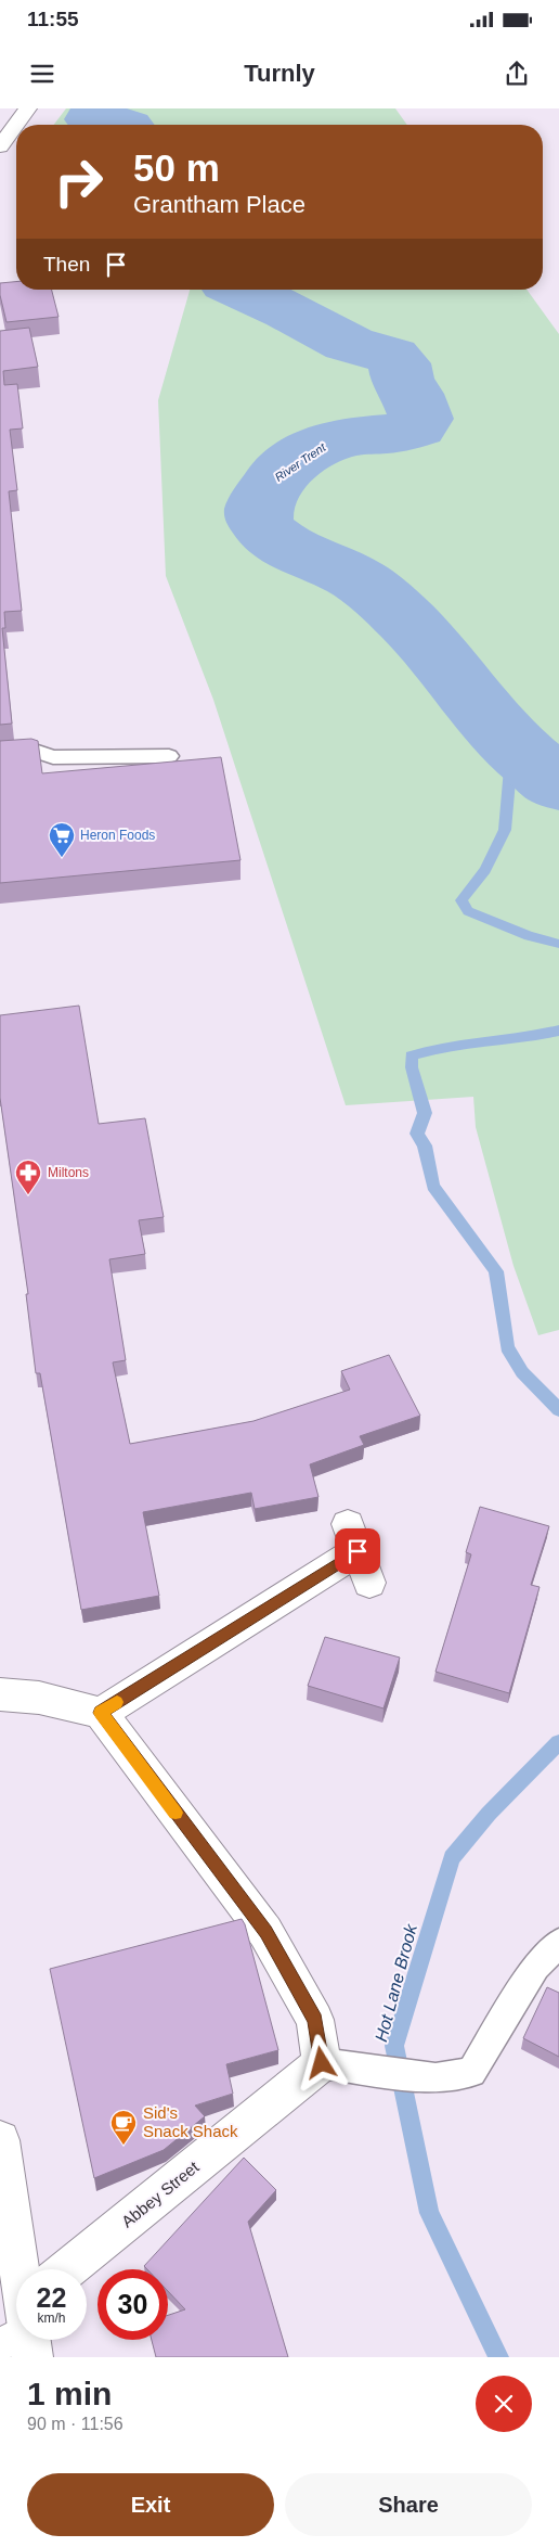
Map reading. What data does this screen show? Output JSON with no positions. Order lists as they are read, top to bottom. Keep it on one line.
{"streets":{"street":["Abbey Street"]},"water":["River Trent","Hot Lane Brook"],"places":{"supermarket":["Heron Foods"],"pharmacy":["Miltons"],"cafe":["Sid's Snack Shack"]},"page":{"status":"11:55","header":"Turnly","turn":["50 m","Grantham Place"],"then":"Then","speed":"22 km/h","limit":"30","heading":["1 min","90 m · 11:56"],"buttons":["Exit","Share"]}}
